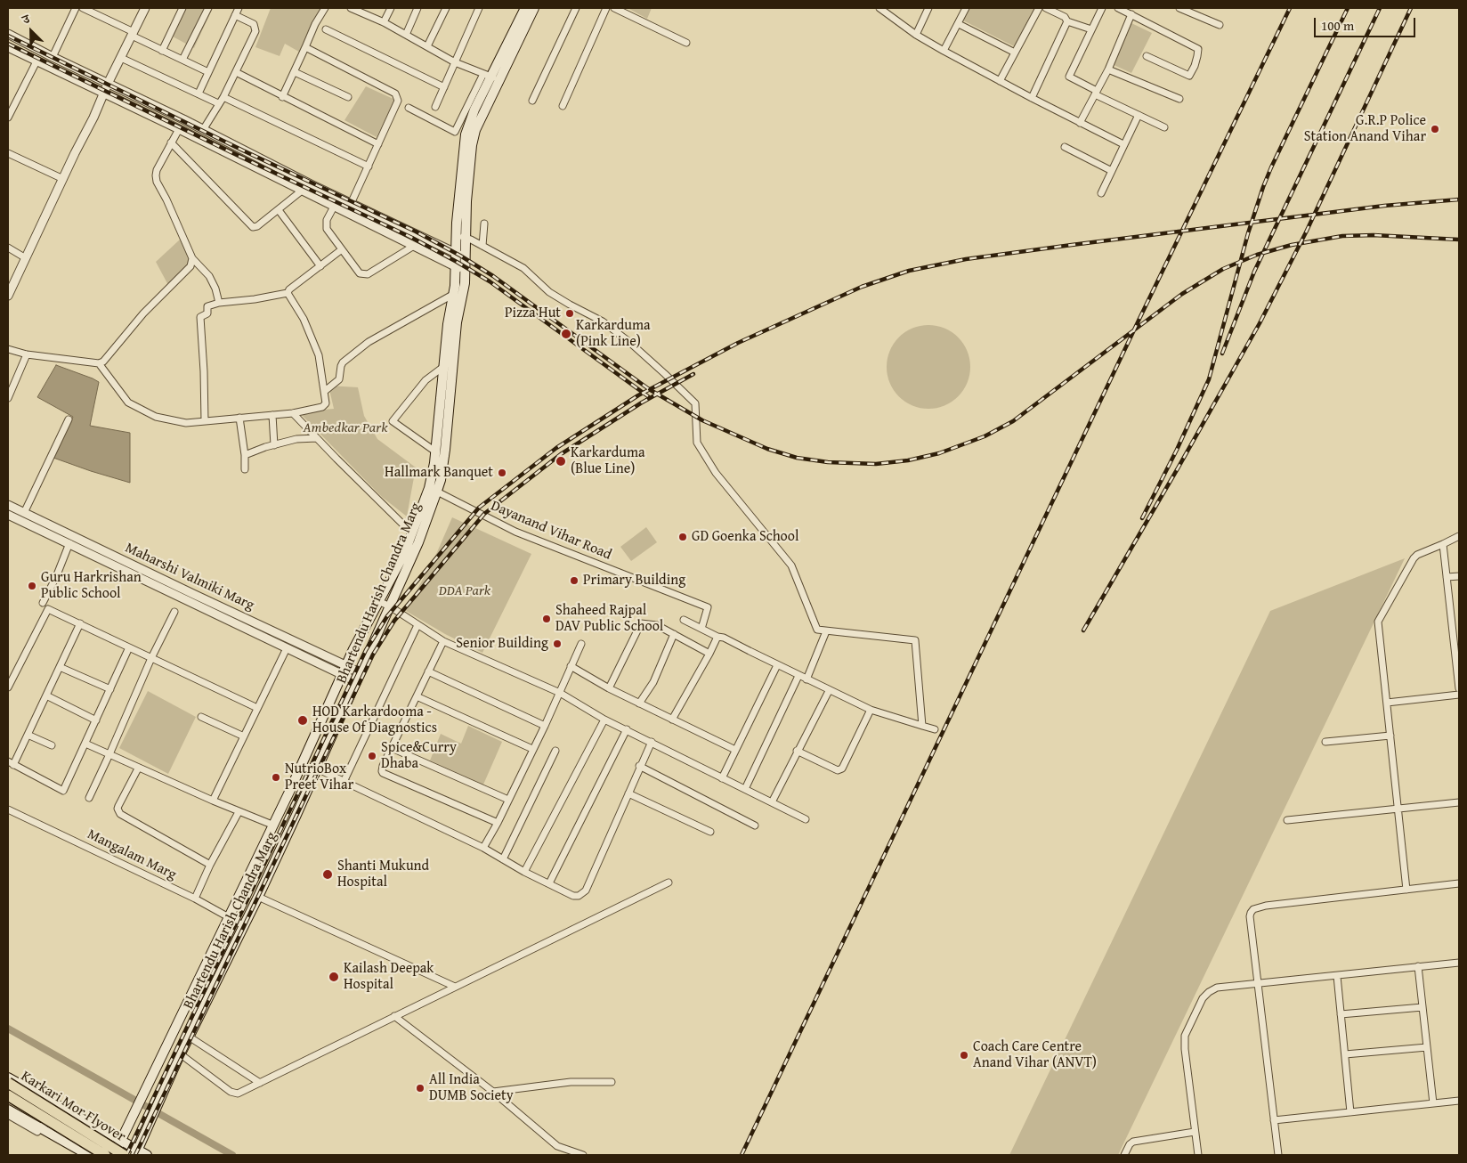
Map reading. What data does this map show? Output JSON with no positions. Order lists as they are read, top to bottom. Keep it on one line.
{"streets":{"main road":["Bhartendu Harish Chandra Marg","Karkari Mor Flyover"],"street":["Dayanand Vihar Road","Maharshi Valmiki Marg","Mangalam Marg"]},"crossings":[["Dayanand Vihar Road","Bhartendu Harish Chandra Marg"],["Maharshi Valmiki Marg","Bhartendu Harish Chandra Marg"],["Bhartendu Harish Chandra Marg","Mangalam Marg"]],"parks":["Ambedkar Park","DDA Park"],"places":["G.R.P Police Station Anand Vihar","Pizza Hut","Karkarduma (Pink Line)","Karkarduma (Blue Line)","Hallmark Banquet","GD Goenka School","Primary Building","Guru Harkrishan Public School","Shaheed Rajpal DAV Public School","Senior Building","HOD Karkardooma - House Of Diagnostics","Spice&Curry Dhaba","NutrioBox Preet Vihar","Shanti Mukund Hospital","Kailash Deepak Hospital","Coach Care Centre Anand Vihar (ANVT)","All India DUMB Society"],"scale_bar":"100 m","north":"top left"}
